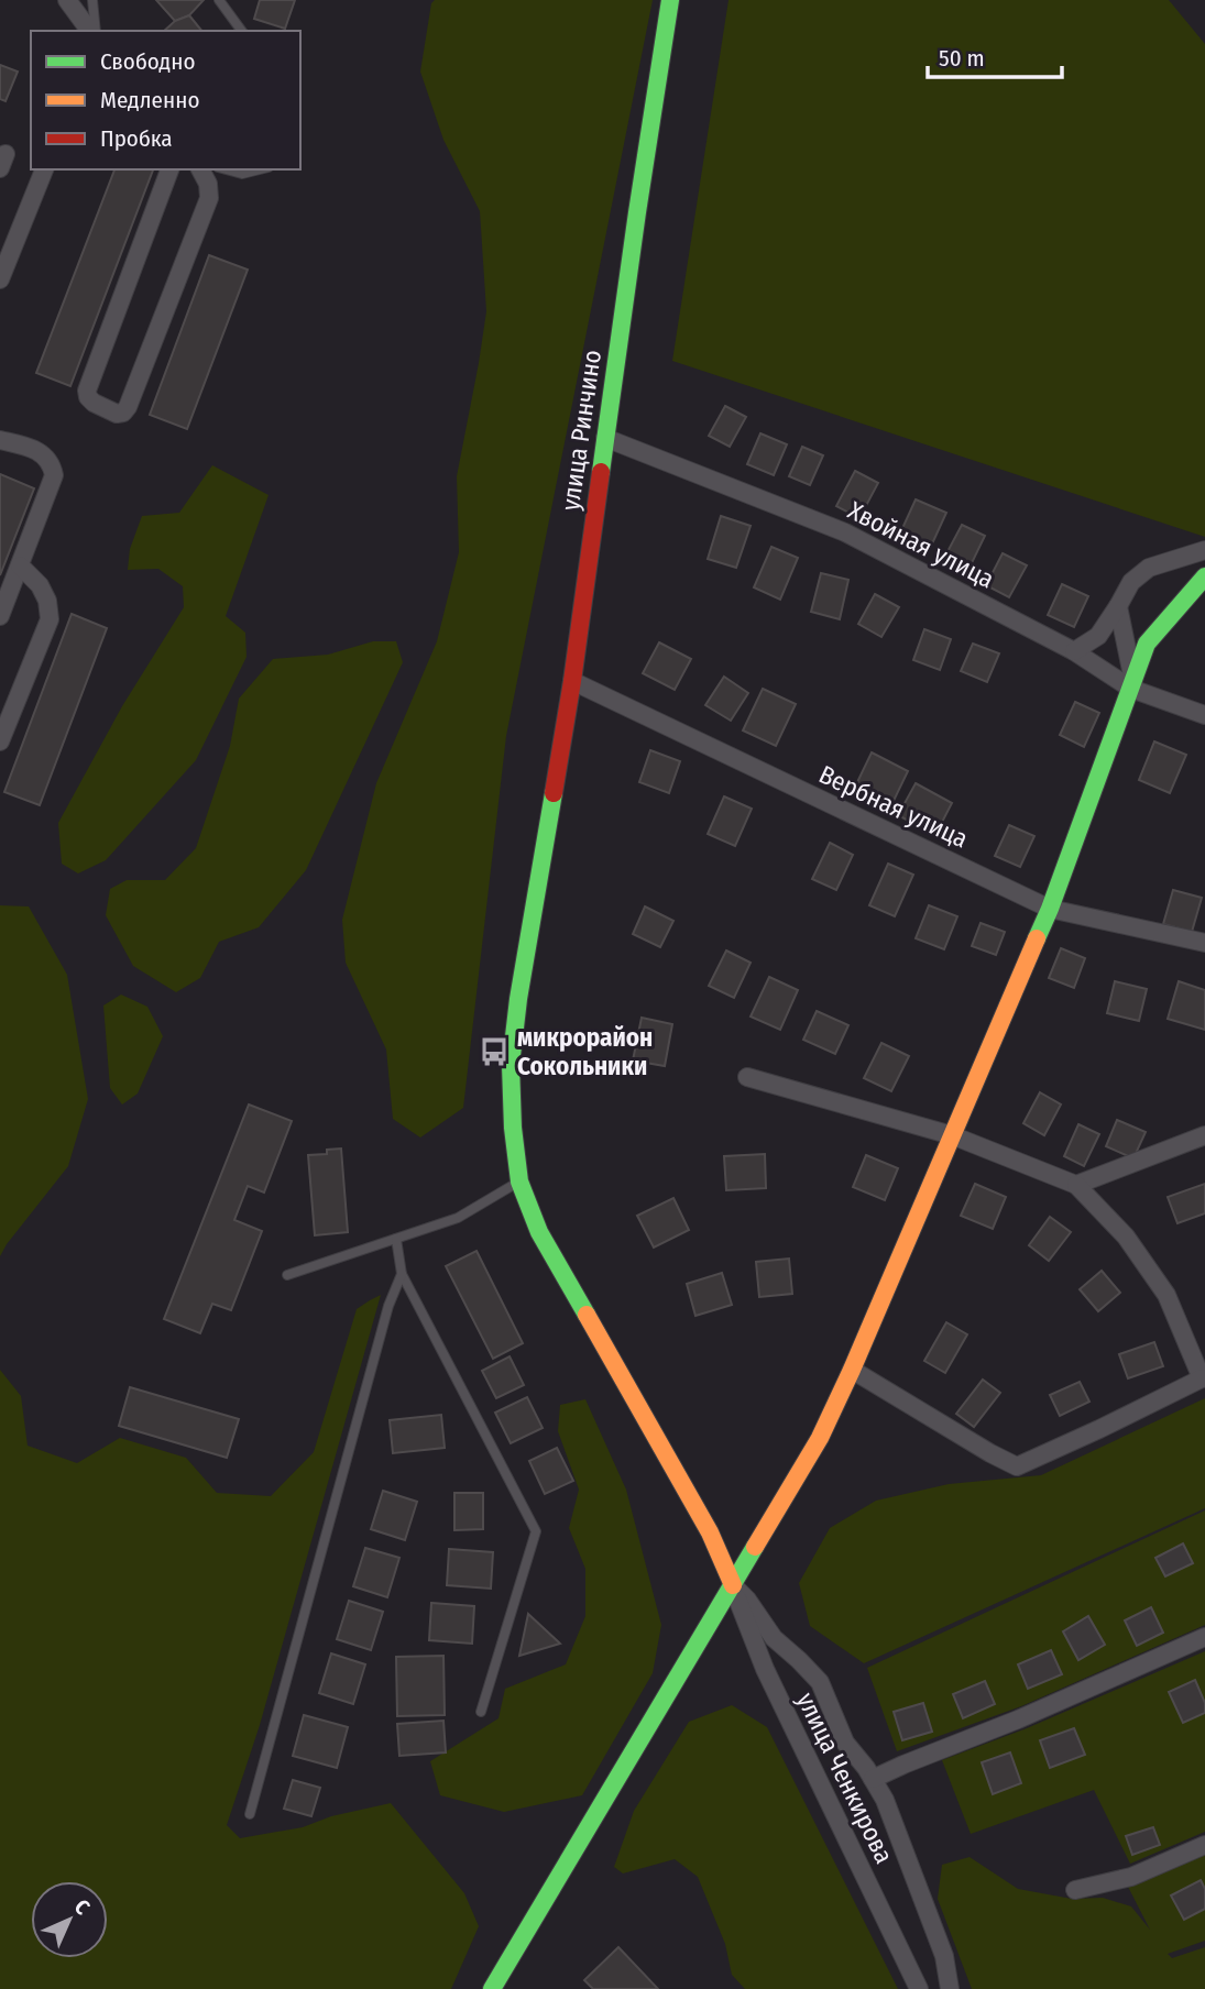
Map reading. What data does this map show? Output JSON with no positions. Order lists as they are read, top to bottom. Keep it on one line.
{"streets":{"street":["улица Ринчино","Хвойная улица","Вербная улица","улица Ченкирова"]},"crossings":[["улица Ринчино","Хвойная улица"],["улица Ринчино","Вербная улица"],["улица Ринчино","улица Ченкирова"]],"places":{"bus stop":["микрорайон Сокольники"]},"legend":["Свободно","Медленно","Пробка"],"scale_bar":"50 m","north":"top right"}
